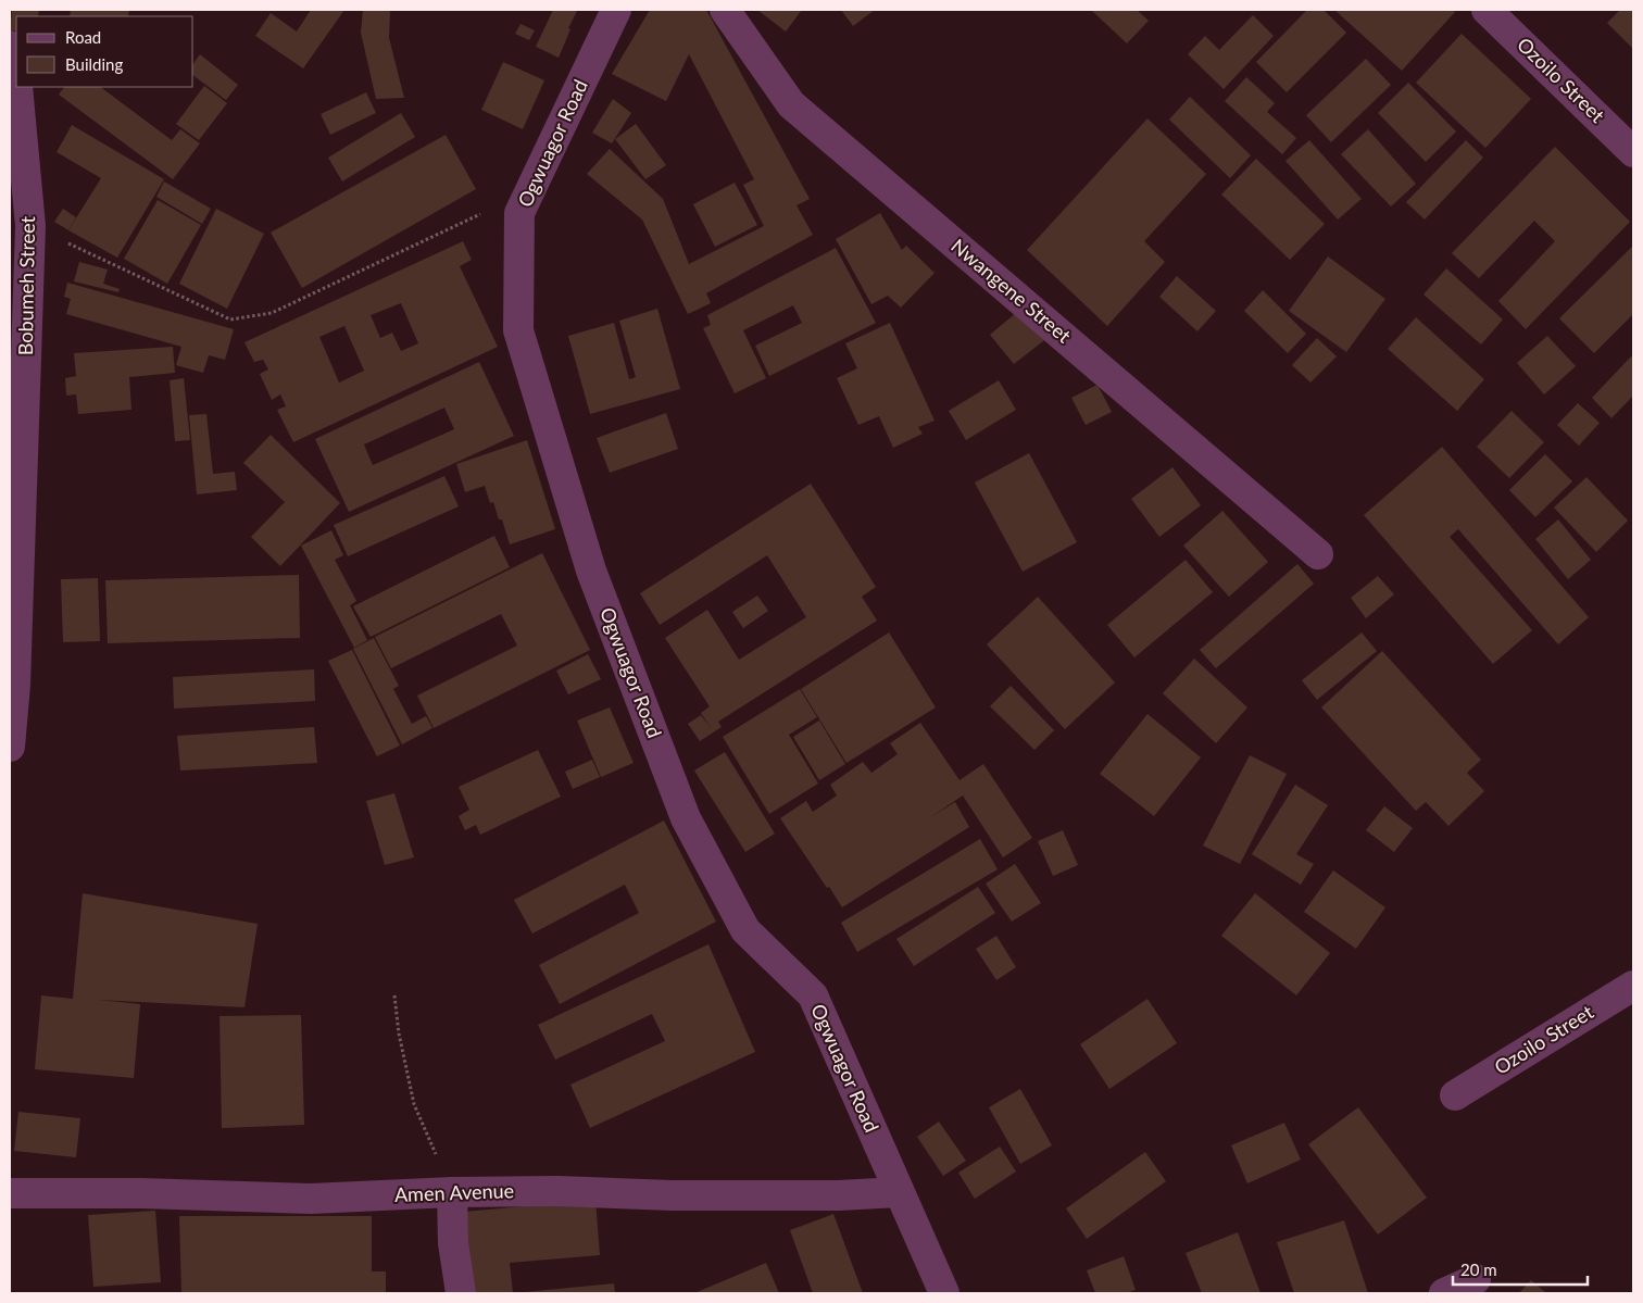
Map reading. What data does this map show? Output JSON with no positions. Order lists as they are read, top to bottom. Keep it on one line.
{"streets":{"street":["Ozoilo Street","Ogwuagor Road","Bobumeh Street","Nwangene Street","Amen Avenue"]},"crossings":[["Ogwuagor Road","Amen Avenue"]],"legend":["Road","Building"],"scale_bar":"20 m"}
